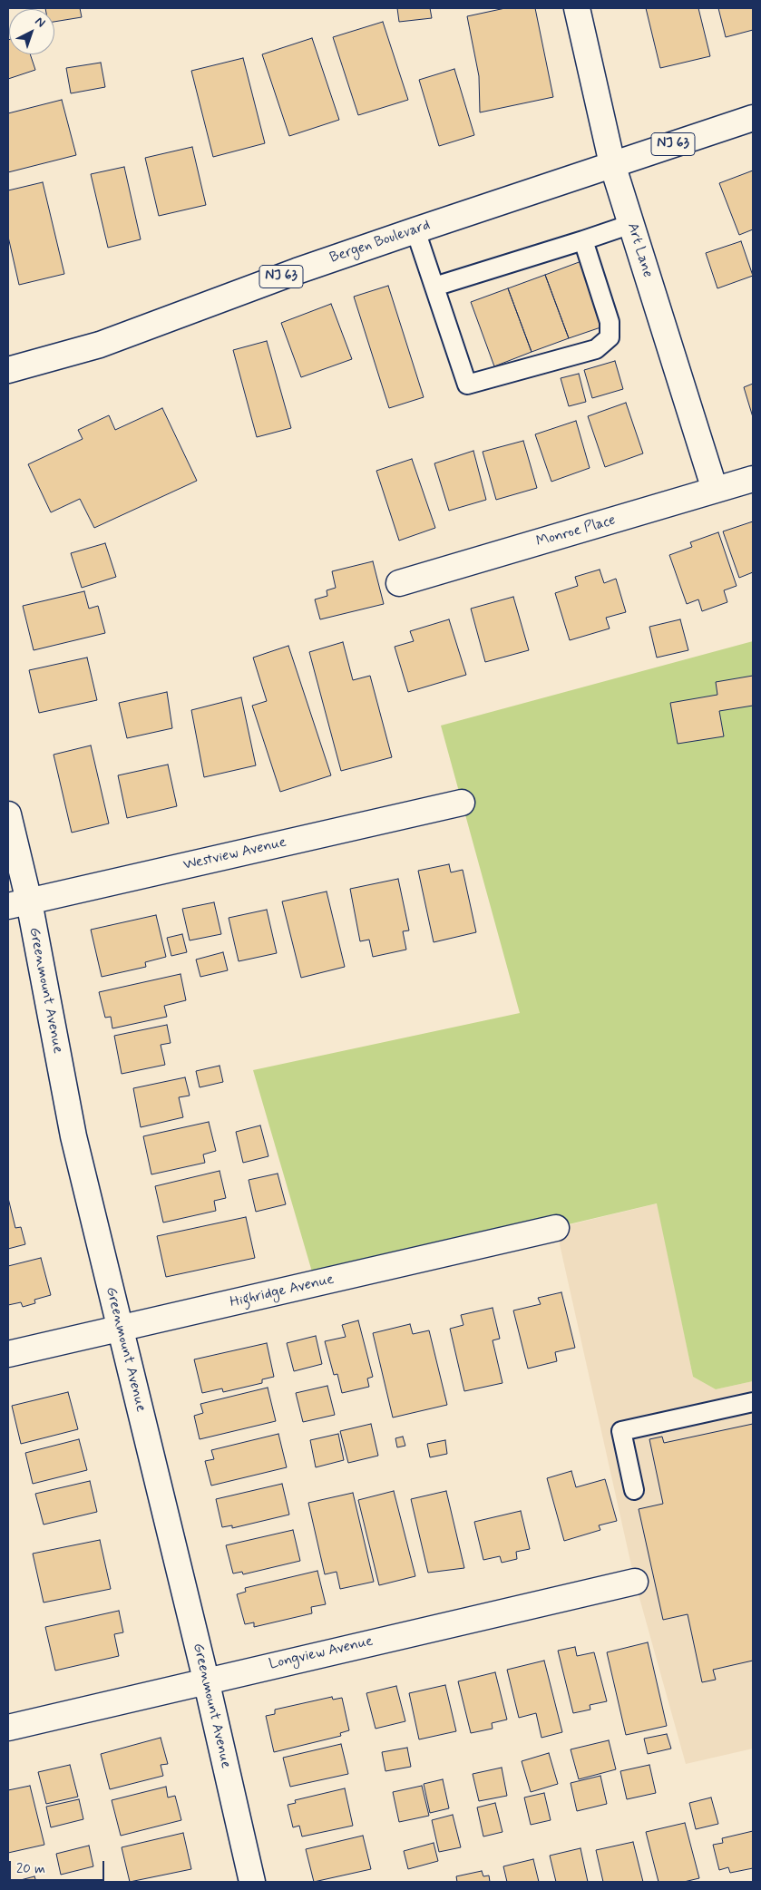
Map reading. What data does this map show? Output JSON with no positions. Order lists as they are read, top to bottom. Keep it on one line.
{"streets":{"street":["NJ 63","Bergen Boulevard","Art Lane","Monroe Place","Westview Avenue","Greenmount Avenue","Highridge Avenue","Longview Avenue"]},"crossings":[["Bergen Boulevard","Art Lane"],["Art Lane","Monroe Place"],["Westview Avenue","Greenmount Avenue"],["Greenmount Avenue","Highridge Avenue"],["Greenmount Avenue","Longview Avenue"]],"scale_bar":"20 m","north":"top right"}
